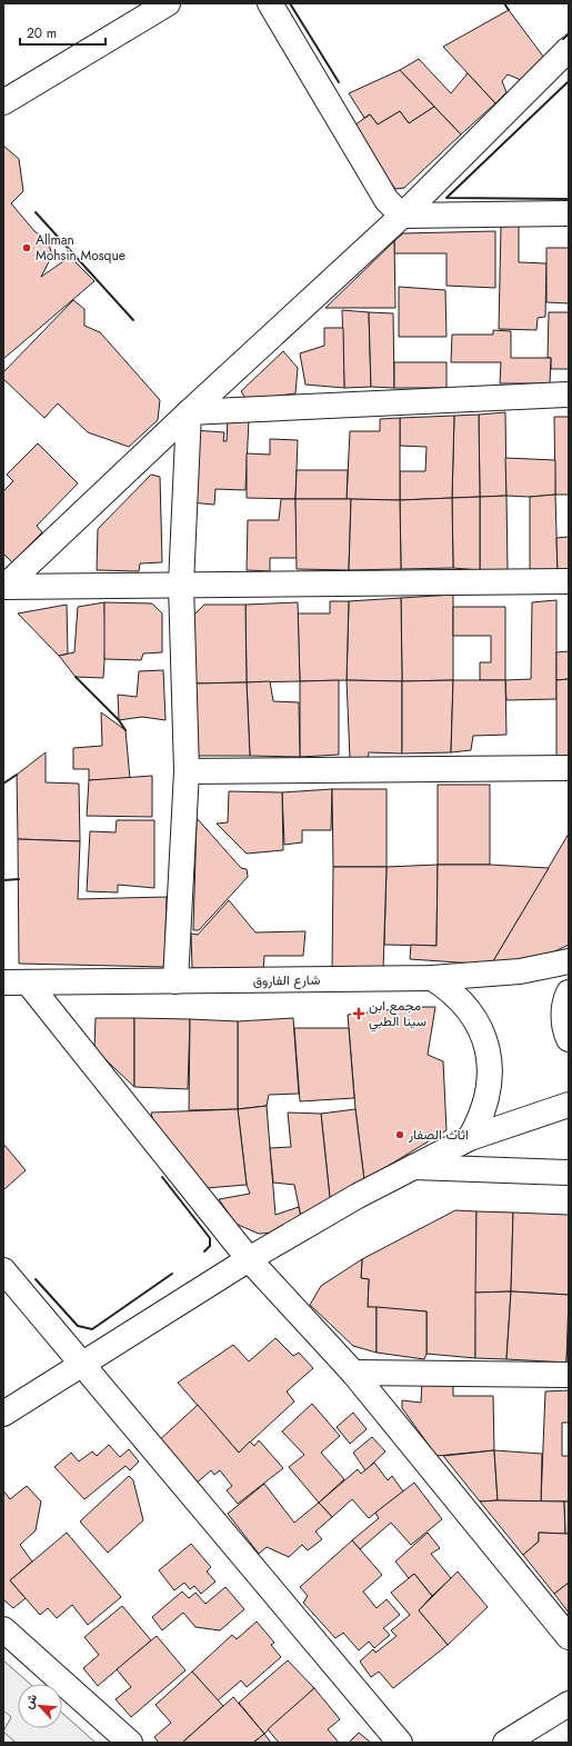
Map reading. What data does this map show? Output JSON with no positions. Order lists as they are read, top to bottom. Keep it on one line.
{"streets":{"street":["شارع الفاروق"]},"places":{"other":["Allman Mohsin Mosque","اثاث الصفار"],"health":["مجمع ابن سينا الطبي"]},"scale_bar":"20 m","north":"top left"}
